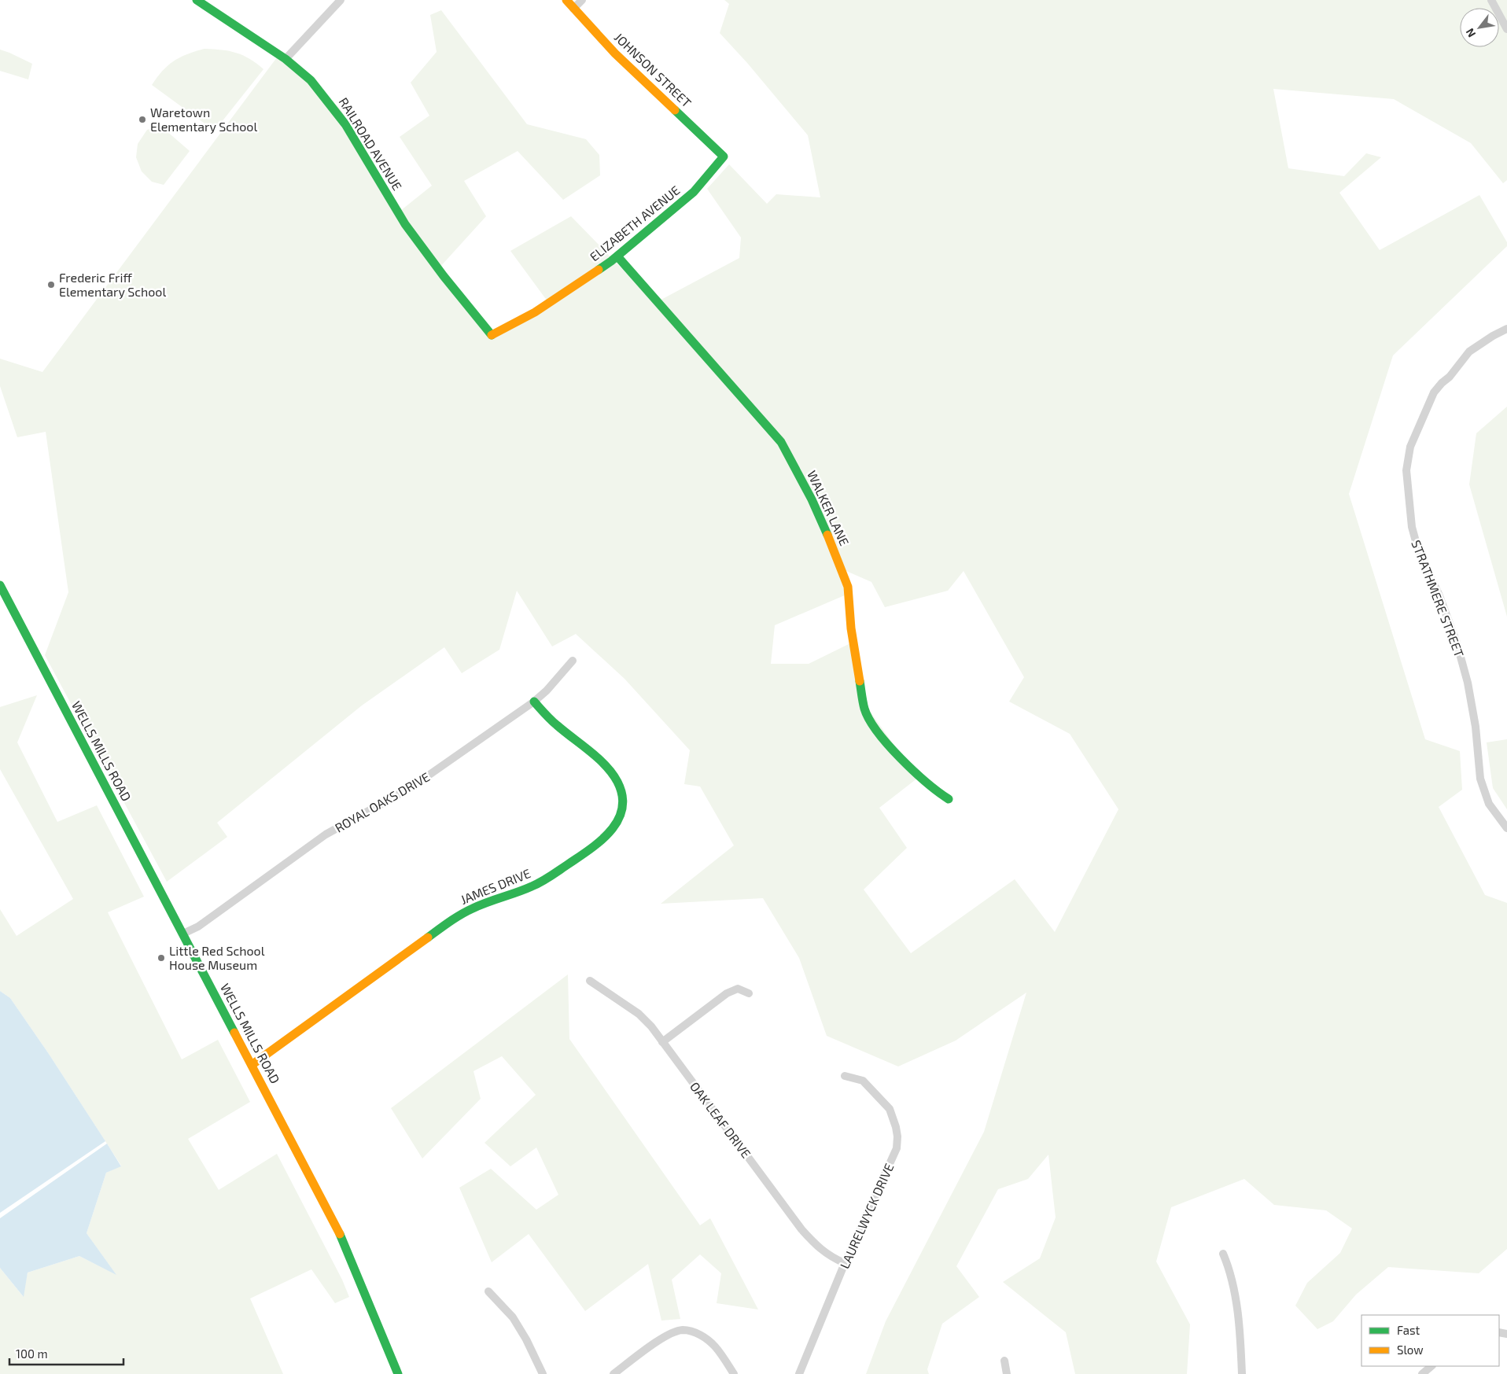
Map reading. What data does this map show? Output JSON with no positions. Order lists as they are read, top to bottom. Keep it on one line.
{"streets":{"street":["JOHNSON STREET","RAILROAD AVENUE","ELIZABETH AVENUE","WALKER LANE","STRATHMERE STREET","WELLS MILLS ROAD","ROYAL OAKS DRIVE","JAMES DRIVE","OAK LEAF DRIVE","LAURELWYCK DRIVE"]},"crossings":[["JOHNSON STREET","ELIZABETH AVENUE"],["RAILROAD AVENUE","ELIZABETH AVENUE"],["ELIZABETH AVENUE","WALKER LANE"],["WELLS MILLS ROAD","ROYAL OAKS DRIVE"],["WELLS MILLS ROAD","JAMES DRIVE"],["ROYAL OAKS DRIVE","JAMES DRIVE"],["OAK LEAF DRIVE","LAURELWYCK DRIVE"]],"places":["Waretown Elementary School","Frederic Friff Elementary School","Little Red School House Museum"],"legend":["Fast","Slow"],"scale_bar":"100 m","north":"bottom left"}
